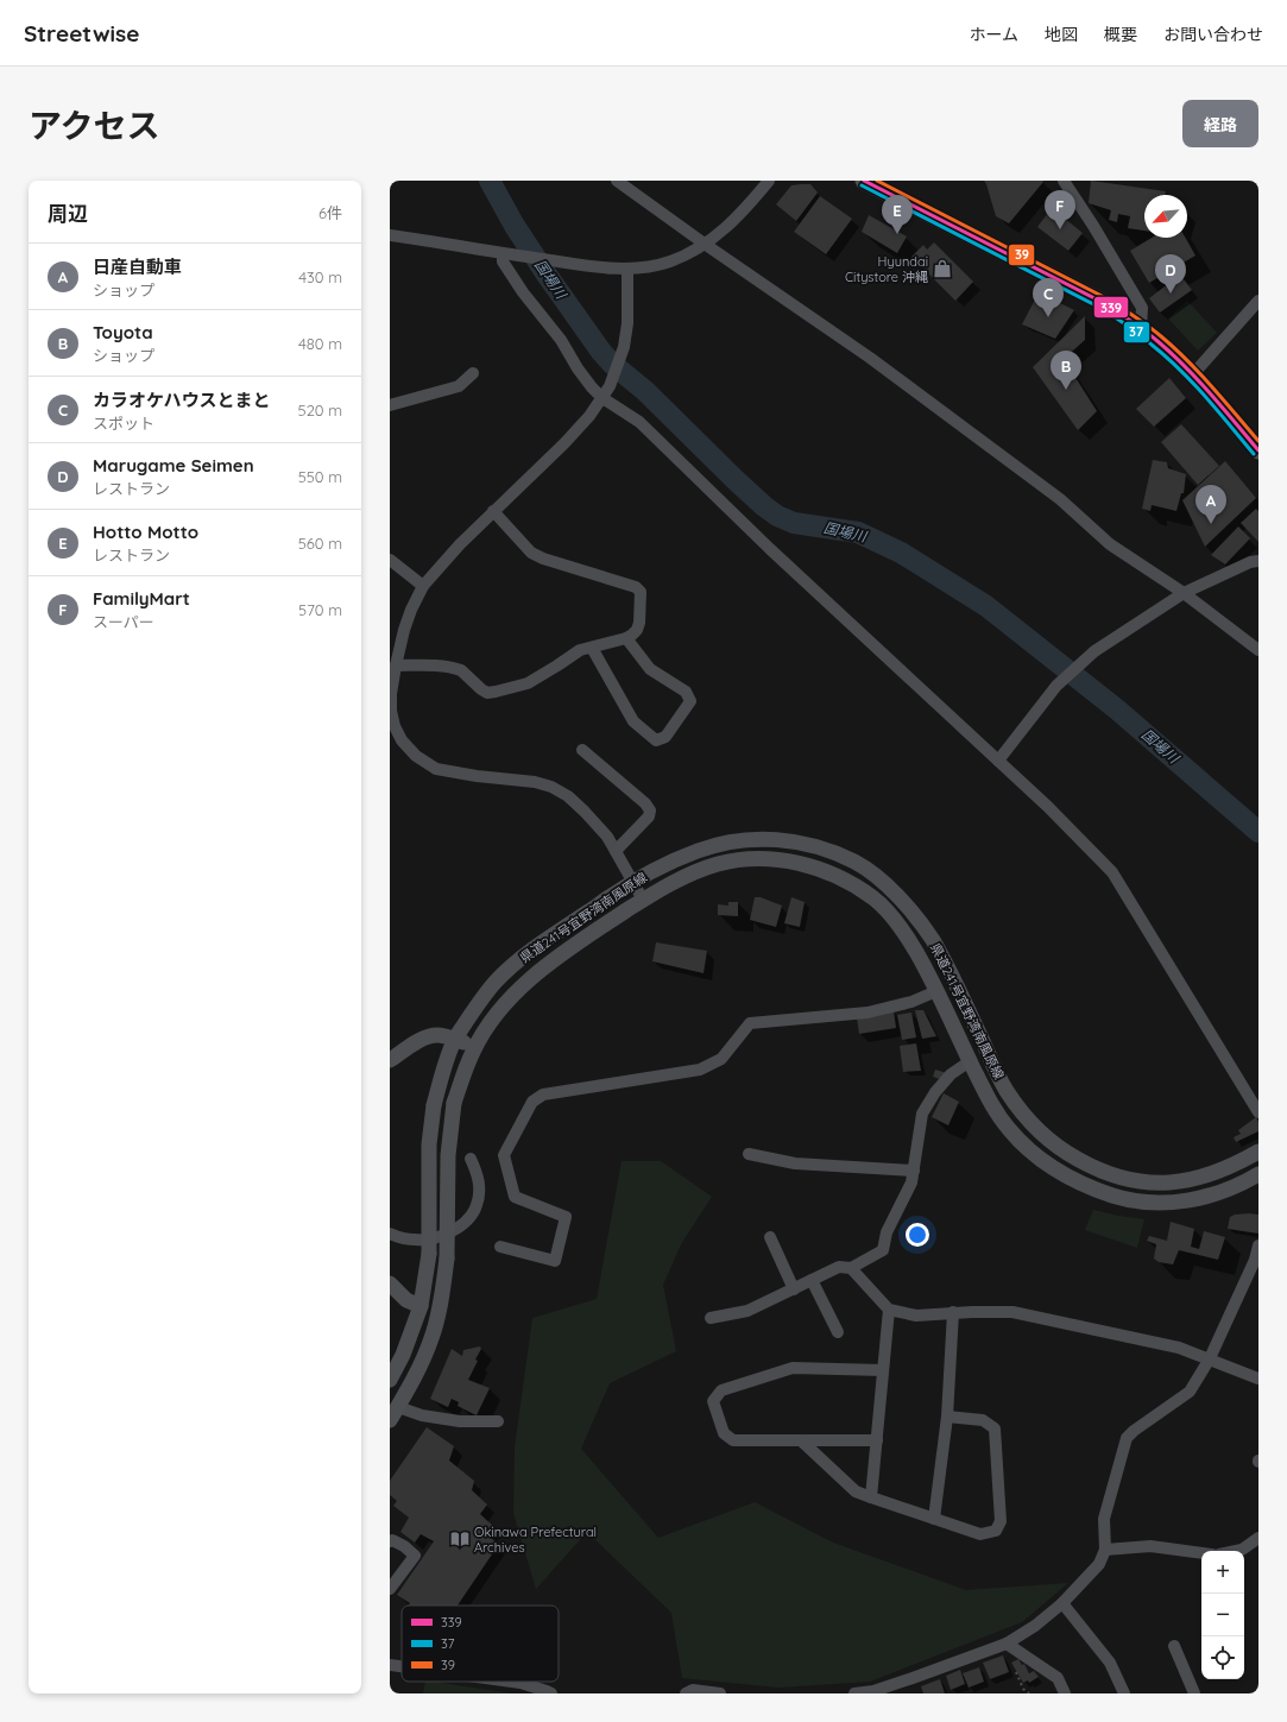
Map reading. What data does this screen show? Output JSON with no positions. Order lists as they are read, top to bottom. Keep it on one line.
{"streets":{"main road":["県道241号宜野湾南風原線"]},"water":["国場川"],"places":{"shop":["Hyundai Citystore 沖縄"],"library":["Okinawa Prefectural Archives"]},"lines":["transit line 339","transit line 39","transit line 37"],"legend":["339","37","39"],"north":"bottom left","page":{"header":"Streetwise","nav":["ホーム","地図","概要","お問い合わせ"],"title":"アクセス","buttons":"経路","heading":["周辺","6件"],"pins":["F","E","D","C","B","A"],"list":[{"mark":"A","name":"日産自動車","note":"ショップ","value":"430 m"},{"mark":"B","name":"Toyota","note":"ショップ","value":"480 m"},{"mark":"C","name":"カラオケハウスとまと","note":"スポット","value":"520 m"},{"mark":"D","name":"Marugame Seimen","note":"レストラン","value":"550 m"},{"mark":"E","name":"Hotto Motto","note":"レストラン","value":"560 m"},{"mark":"F","name":"FamilyMart","note":"スーパー","value":"570 m"}],"map_buttons":["+","−"]}}
